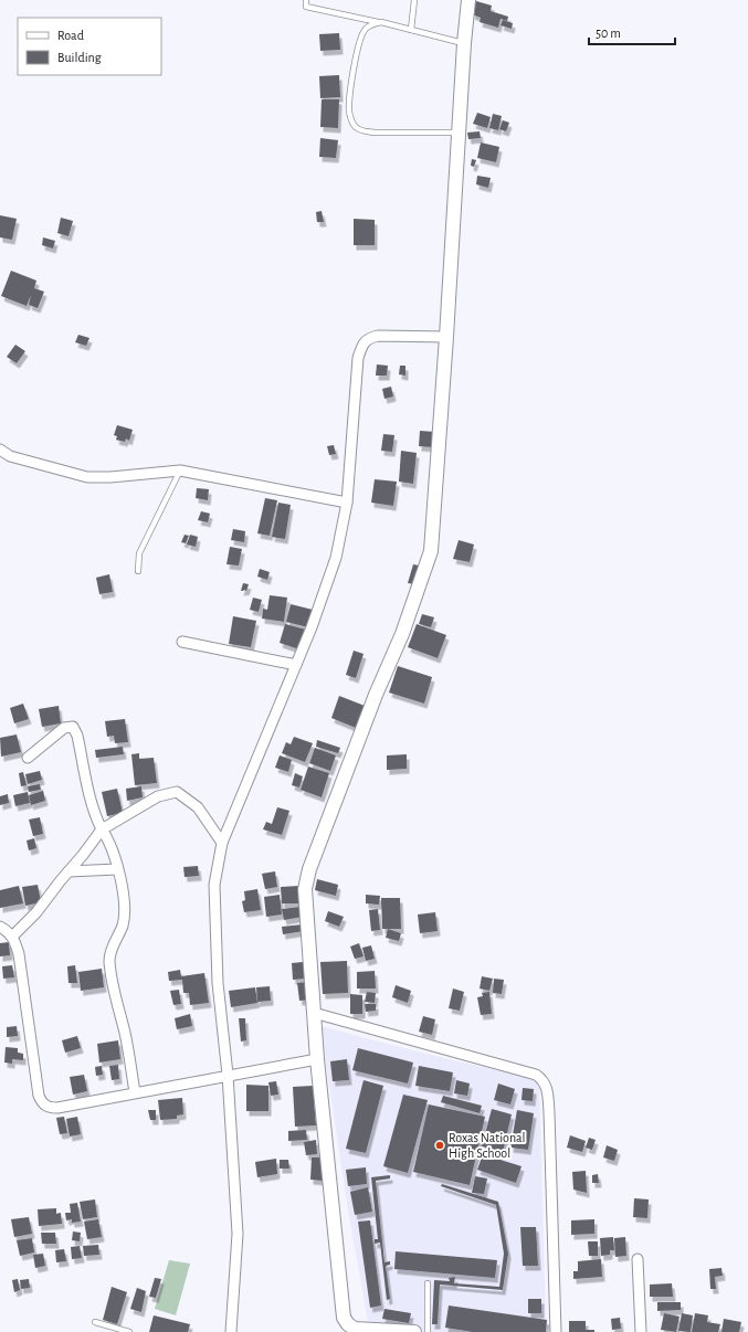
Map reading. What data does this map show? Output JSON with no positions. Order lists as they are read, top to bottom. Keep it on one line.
{"places":["Roxas National High School"],"legend":["Road","Building"],"scale_bar":"50 m"}
